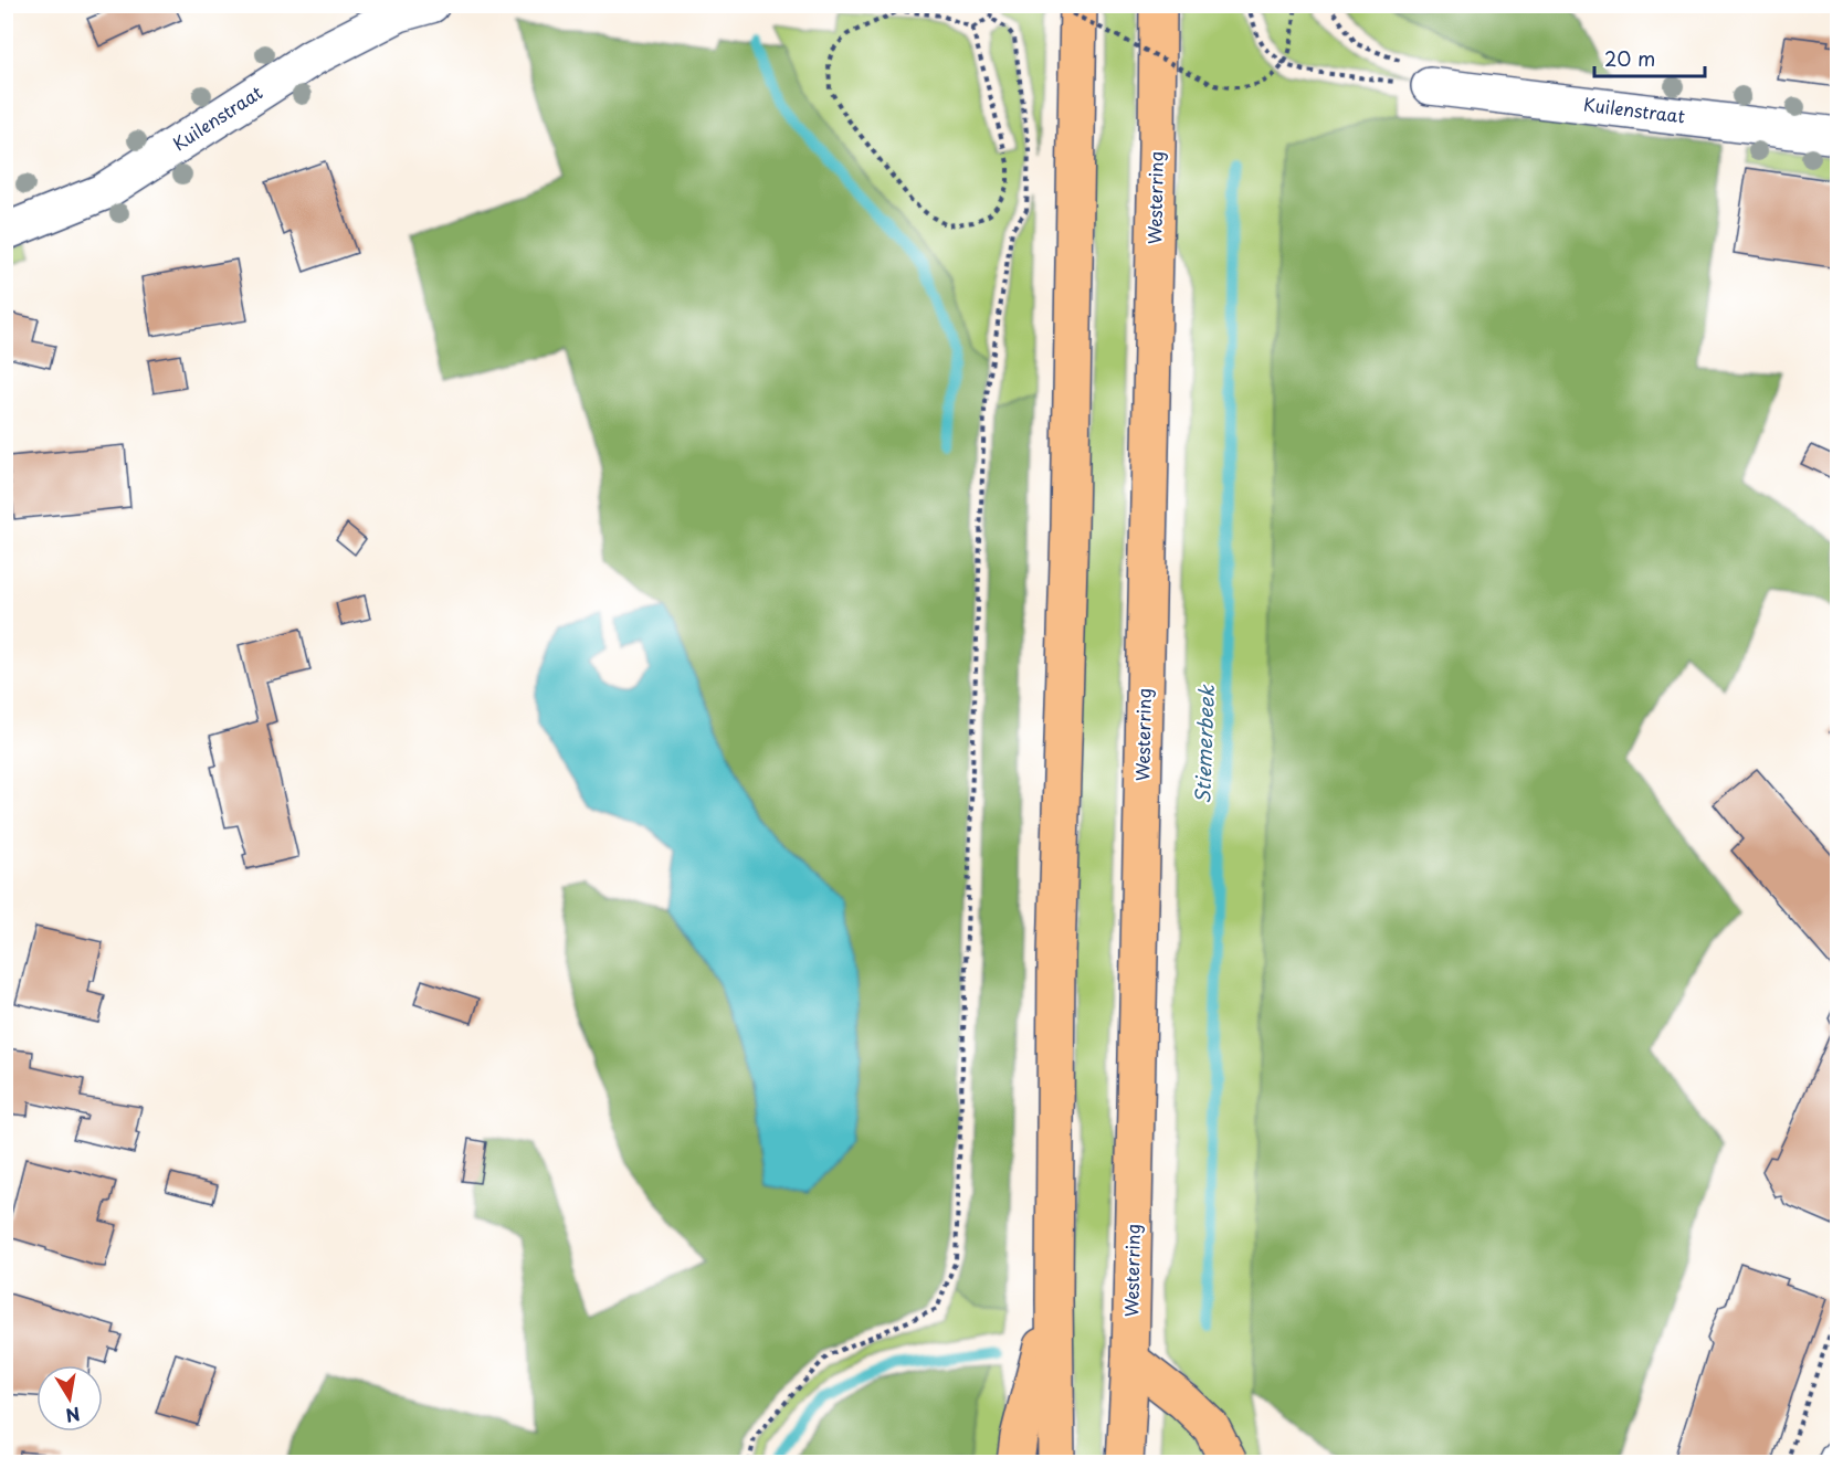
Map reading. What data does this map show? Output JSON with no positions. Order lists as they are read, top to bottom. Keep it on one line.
{"streets":{"highway":["Westerring"],"street":["Kuilenstraat"]},"water":["Stiemerbeek"],"scale_bar":"20 m","north":"bottom"}
